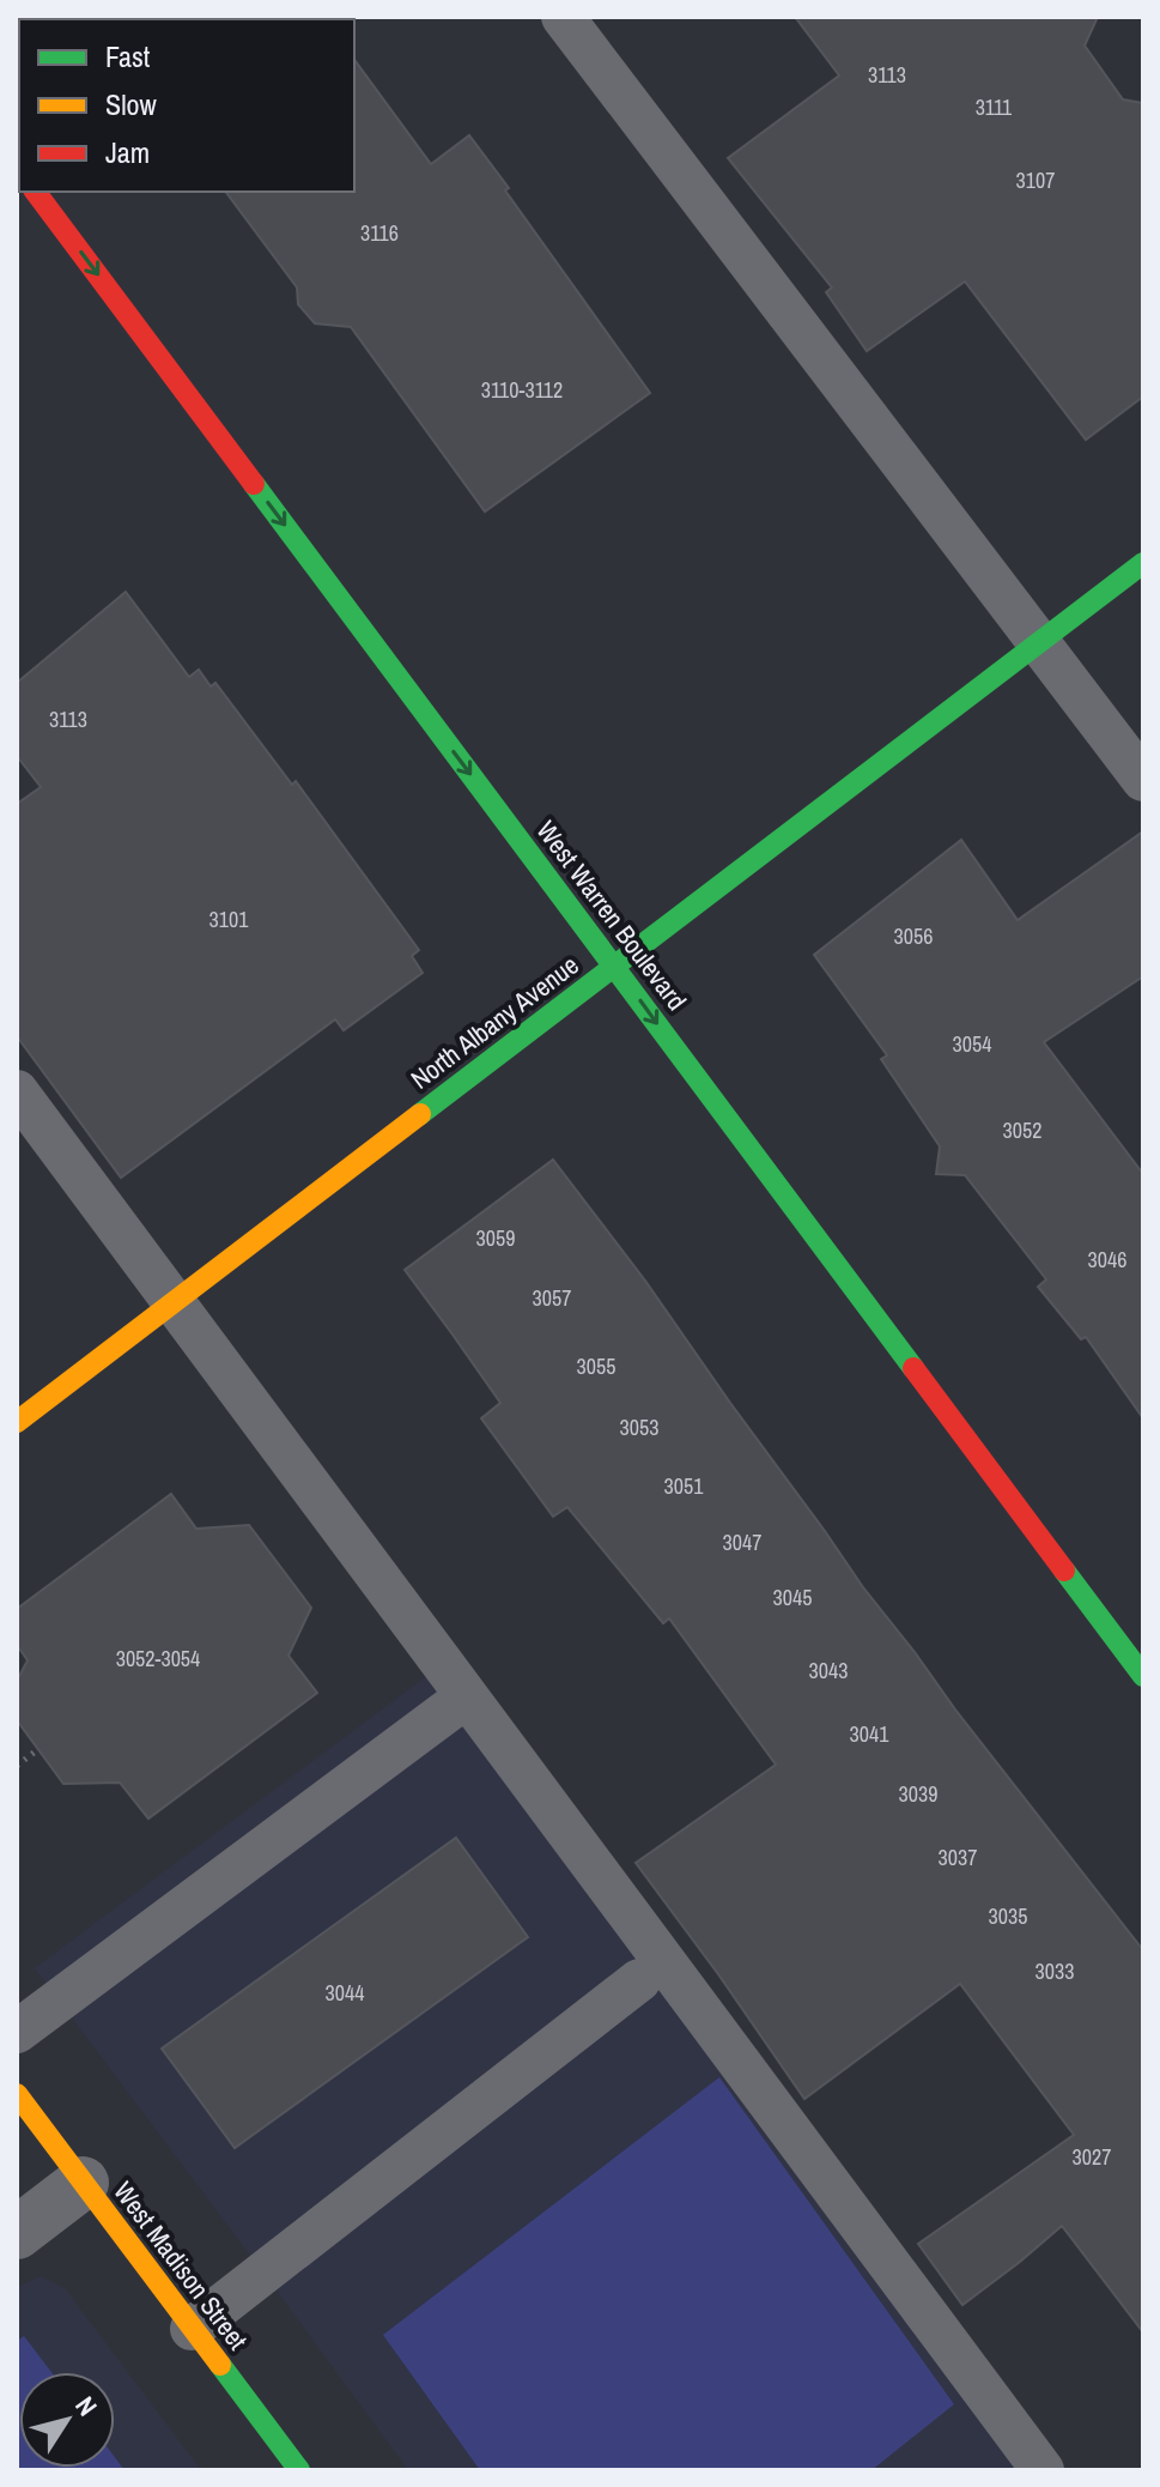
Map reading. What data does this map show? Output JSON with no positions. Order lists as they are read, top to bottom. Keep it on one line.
{"streets":{"street":["West Warren Boulevard","North Albany Avenue","West Madison Street"]},"crossings":[["West Warren Boulevard","North Albany Avenue"]],"one_way":["West Warren Boulevard"],"house_numbers":["3113","3111","3107","3116","3110-3112","3113","3101","3056","3054","3052","3059","3046","3057","3055","3053","3051","3047","3045","3052-3054","3043","3041","3039","3037","3035","3033","3044","3027"],"legend":["Fast","Slow","Jam"],"north":"top right"}
